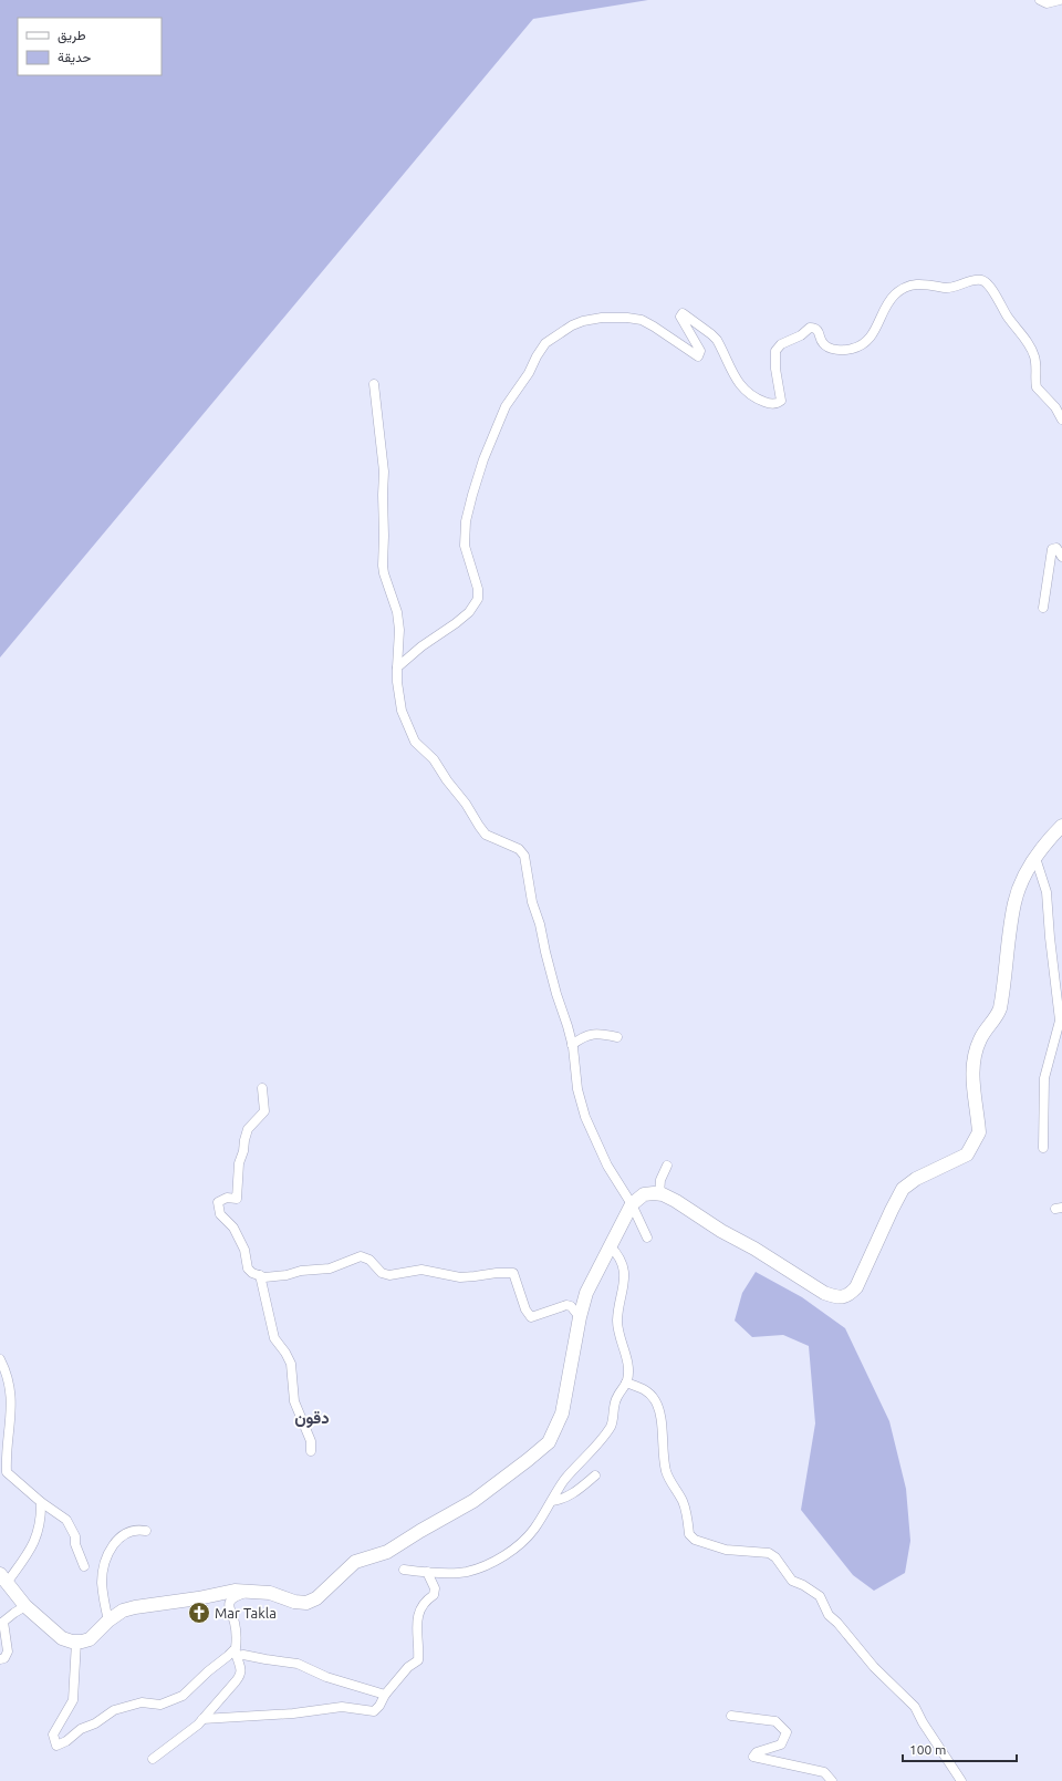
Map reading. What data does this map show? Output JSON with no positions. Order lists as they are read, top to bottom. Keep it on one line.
{"districts":["دقون"],"places":{"church":["Mar Takla"]},"legend":["طريق","حديقة"],"scale_bar":"100 m"}
